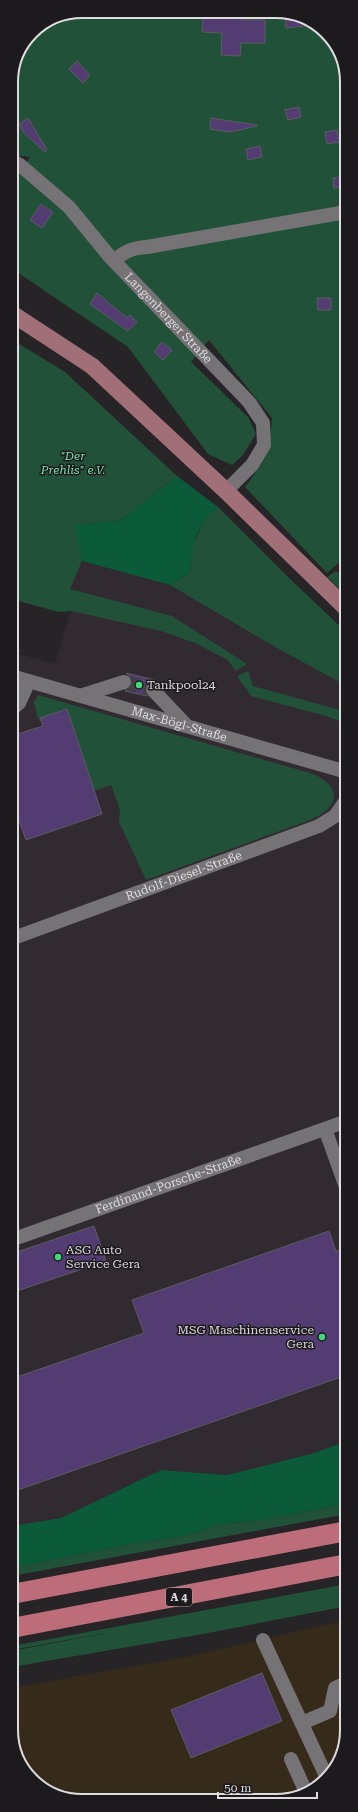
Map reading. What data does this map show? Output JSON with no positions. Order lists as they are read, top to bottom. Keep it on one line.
{"streets":{"highway":["A 4"],"street":["Langenberger Straße","Max-Bögl-Straße","Rudolf-Diesel-Straße","Ferdinand-Porsche-Straße"]},"parks":["\"Der Prehlis\" e.V."],"places":["Tankpool24","ASG Auto Service Gera","MSG Maschinenservice Gera"],"scale_bar":"50 m"}
